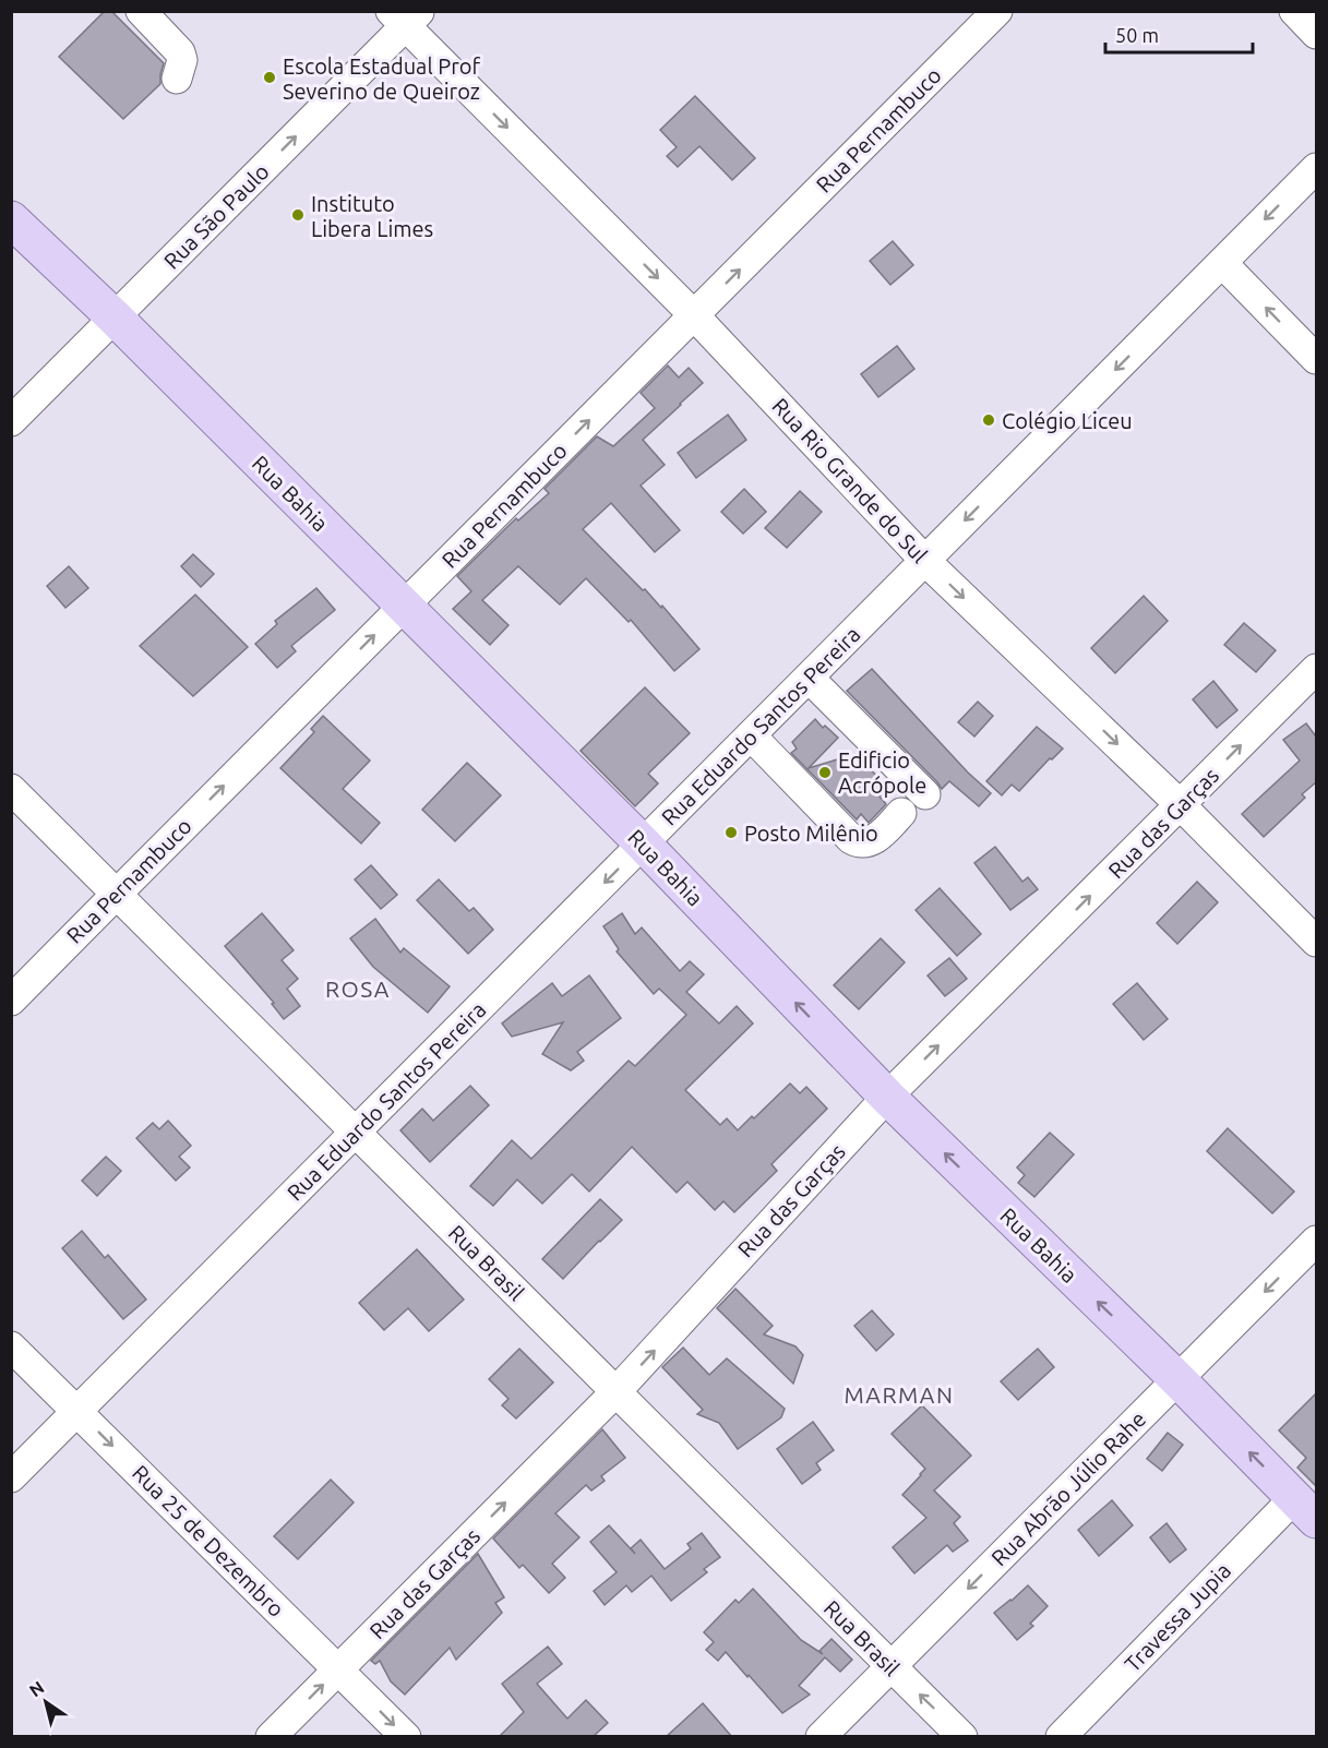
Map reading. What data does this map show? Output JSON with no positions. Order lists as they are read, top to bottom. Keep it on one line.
{"streets":{"main road":["Rua Bahia"],"street":["Rua Pernambuco","Rua São Paulo","Rua Rio Grande do Sul","Rua Eduardo Santos Pereira","Rua das Garças","Rua Brasil","Rua Abrão Júlio Rahe","Rua 25 de Dezembro","Travessa Jupia"]},"crossings":[["Rua Pernambuco","Rua Rio Grande do Sul"],["Rua Pernambuco","Rua Bahia"],["Rua Pernambuco","Rua Brasil"],["Rua São Paulo","Rua Rio Grande do Sul"],["Rua São Paulo","Rua Bahia"],["Rua Rio Grande do Sul","Rua Eduardo Santos Pereira"],["Rua Rio Grande do Sul","Rua das Garças"],["Rua Bahia","Rua Eduardo Santos Pereira"],["Rua Bahia","Rua das Garças"],["Rua Bahia","Rua Abrão Júlio Rahe"],["Rua Bahia","Travessa Jupia"],["Rua Eduardo Santos Pereira","Rua Brasil"],["Rua Eduardo Santos Pereira","Rua 25 de Dezembro"],["Rua das Garças","Rua Brasil"],["Rua das Garças","Rua 25 de Dezembro"],["Rua Brasil","Rua Abrão Júlio Rahe"]],"one_way":["Rua Pernambuco","Rua São Paulo","Rua Rio Grande do Sul","Rua Bahia","Rua Eduardo Santos Pereira","Rua das Garças","Rua Abrão Júlio Rahe","Rua 25 de Dezembro"],"districts":["ROSA","MARMAN"],"places":["Escola Estadual Prof Severino de Queiroz","Instituto Libera Limes","Colégio Liceu","Edificio Acrópole","Posto Milênio"],"scale_bar":"50 m","north":"top left"}
